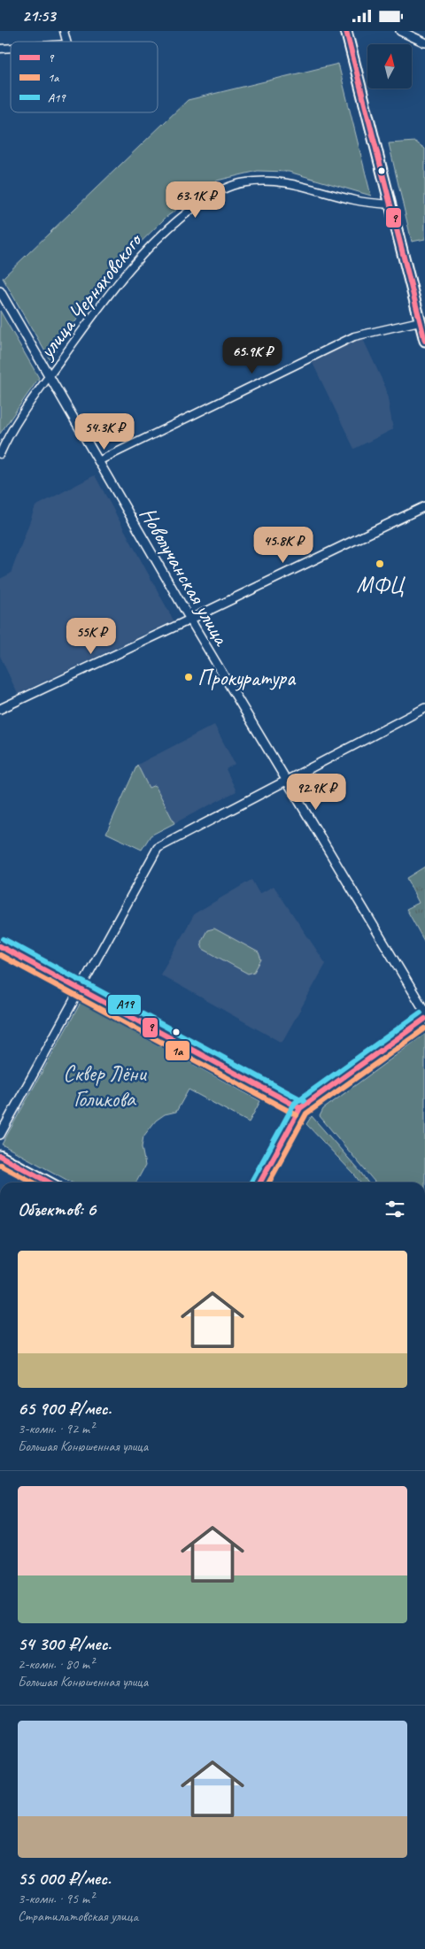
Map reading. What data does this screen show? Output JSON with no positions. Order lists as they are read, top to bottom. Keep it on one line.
{"streets":{"street":["улица Черняховского","Новолучанская улица"]},"crossings":[["улица Черняховского","Новолучанская улица"]],"parks":["Сквер Лёни Голикова"],"places":["МФЦ","Прокуратура"],"lines":["transit line 9","transit line A19","transit line 1a"],"legend":["9","1a","A19"],"north":"top","page":{"status":"21:53","price":["63.1K ₽","65.9K ₽","54.3K ₽","45.8K ₽","55K ₽","92.9K ₽"],"heading":"Объектов: 6","list":[{"name":"65 900 ₽/мес.","note":"3-комн. · 92 m² · Большая Конюшенная улица"},{"name":"54 300 ₽/мес.","note":"2-комн. · 80 m² · Большая Конюшенная улица"},{"name":"55 000 ₽/мес.","note":"3-комн. · 95 m² · Стратилатовская улица"}]}}
